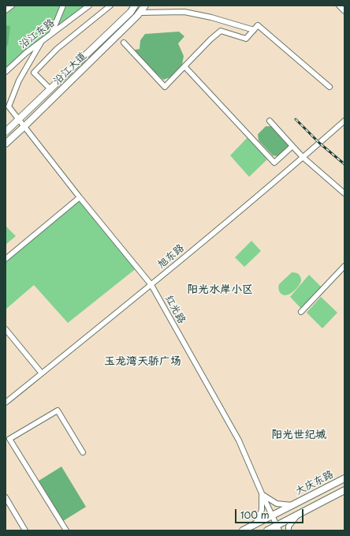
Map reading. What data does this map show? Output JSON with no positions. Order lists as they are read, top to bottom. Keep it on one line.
{"streets":{"main road":["沿江大道","大庆东路"],"street":["沿江东路","旭东路","红光路"]},"crossings":[["沿江东路","红光路"],["沿江大道","红光路"],["旭东路","红光路"],["红光路","大庆东路"]],"districts":["阳光水岸小区","玉龙湾天骄广场","阳光世纪城"],"scale_bar":"100 m"}
